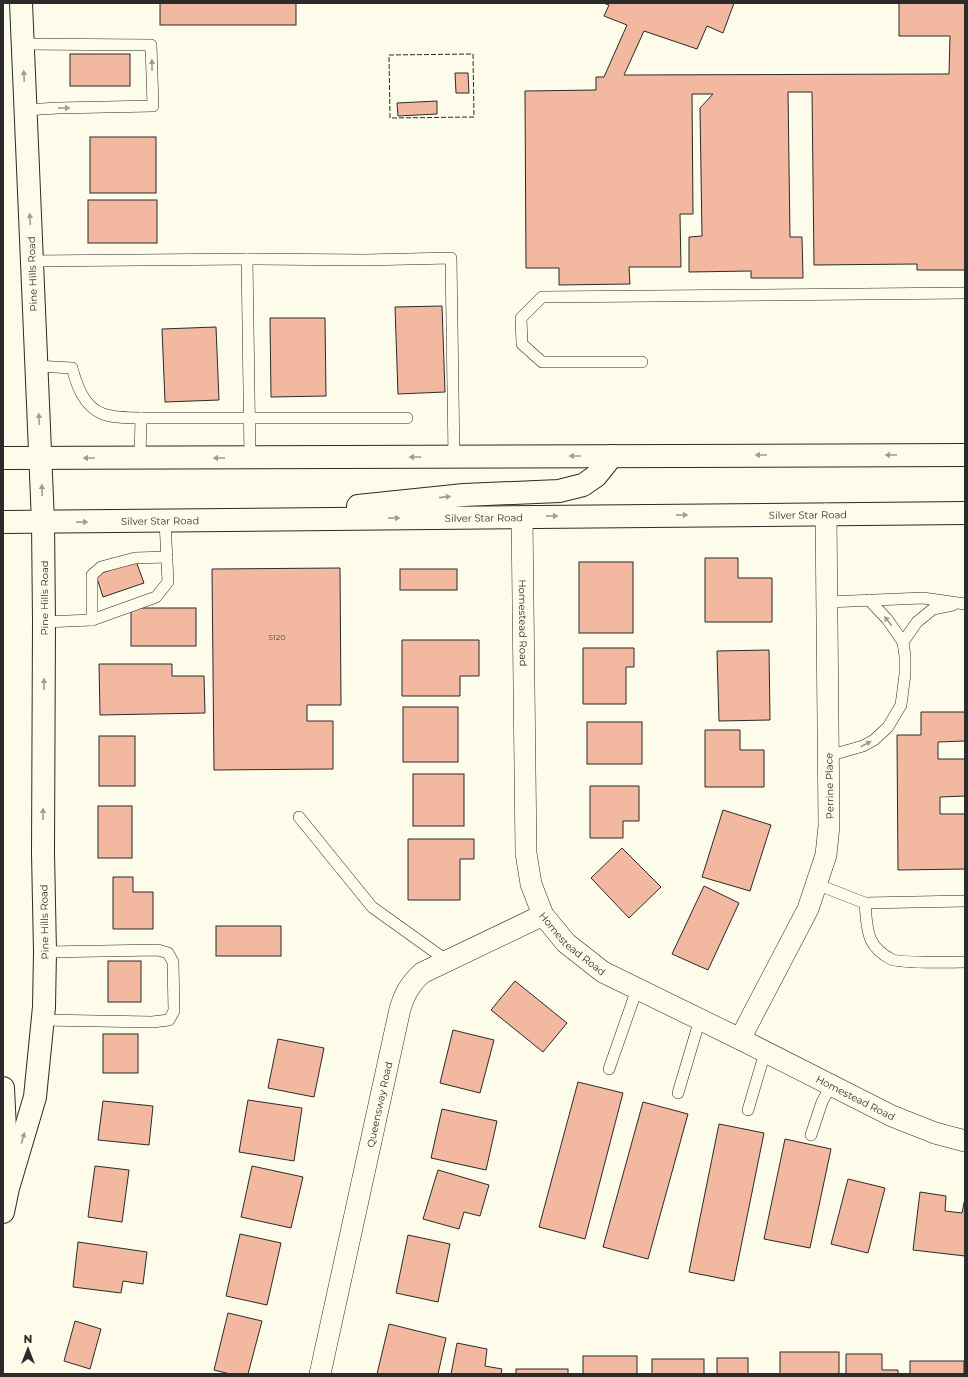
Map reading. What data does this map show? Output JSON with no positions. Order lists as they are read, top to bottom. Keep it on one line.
{"streets":{"main road":["Pine Hills Road","Silver Star Road"],"street":["Homestead Road","Perrine Place","Queensway Road"]},"crossings":[["Pine Hills Road","Silver Star Road"],["Silver Star Road","Homestead Road"],["Silver Star Road","Perrine Place"],["Homestead Road","Perrine Place"],["Homestead Road","Queensway Road"]],"one_way":["Pine Hills Road"],"house_numbers":["5120"],"north":"top"}
